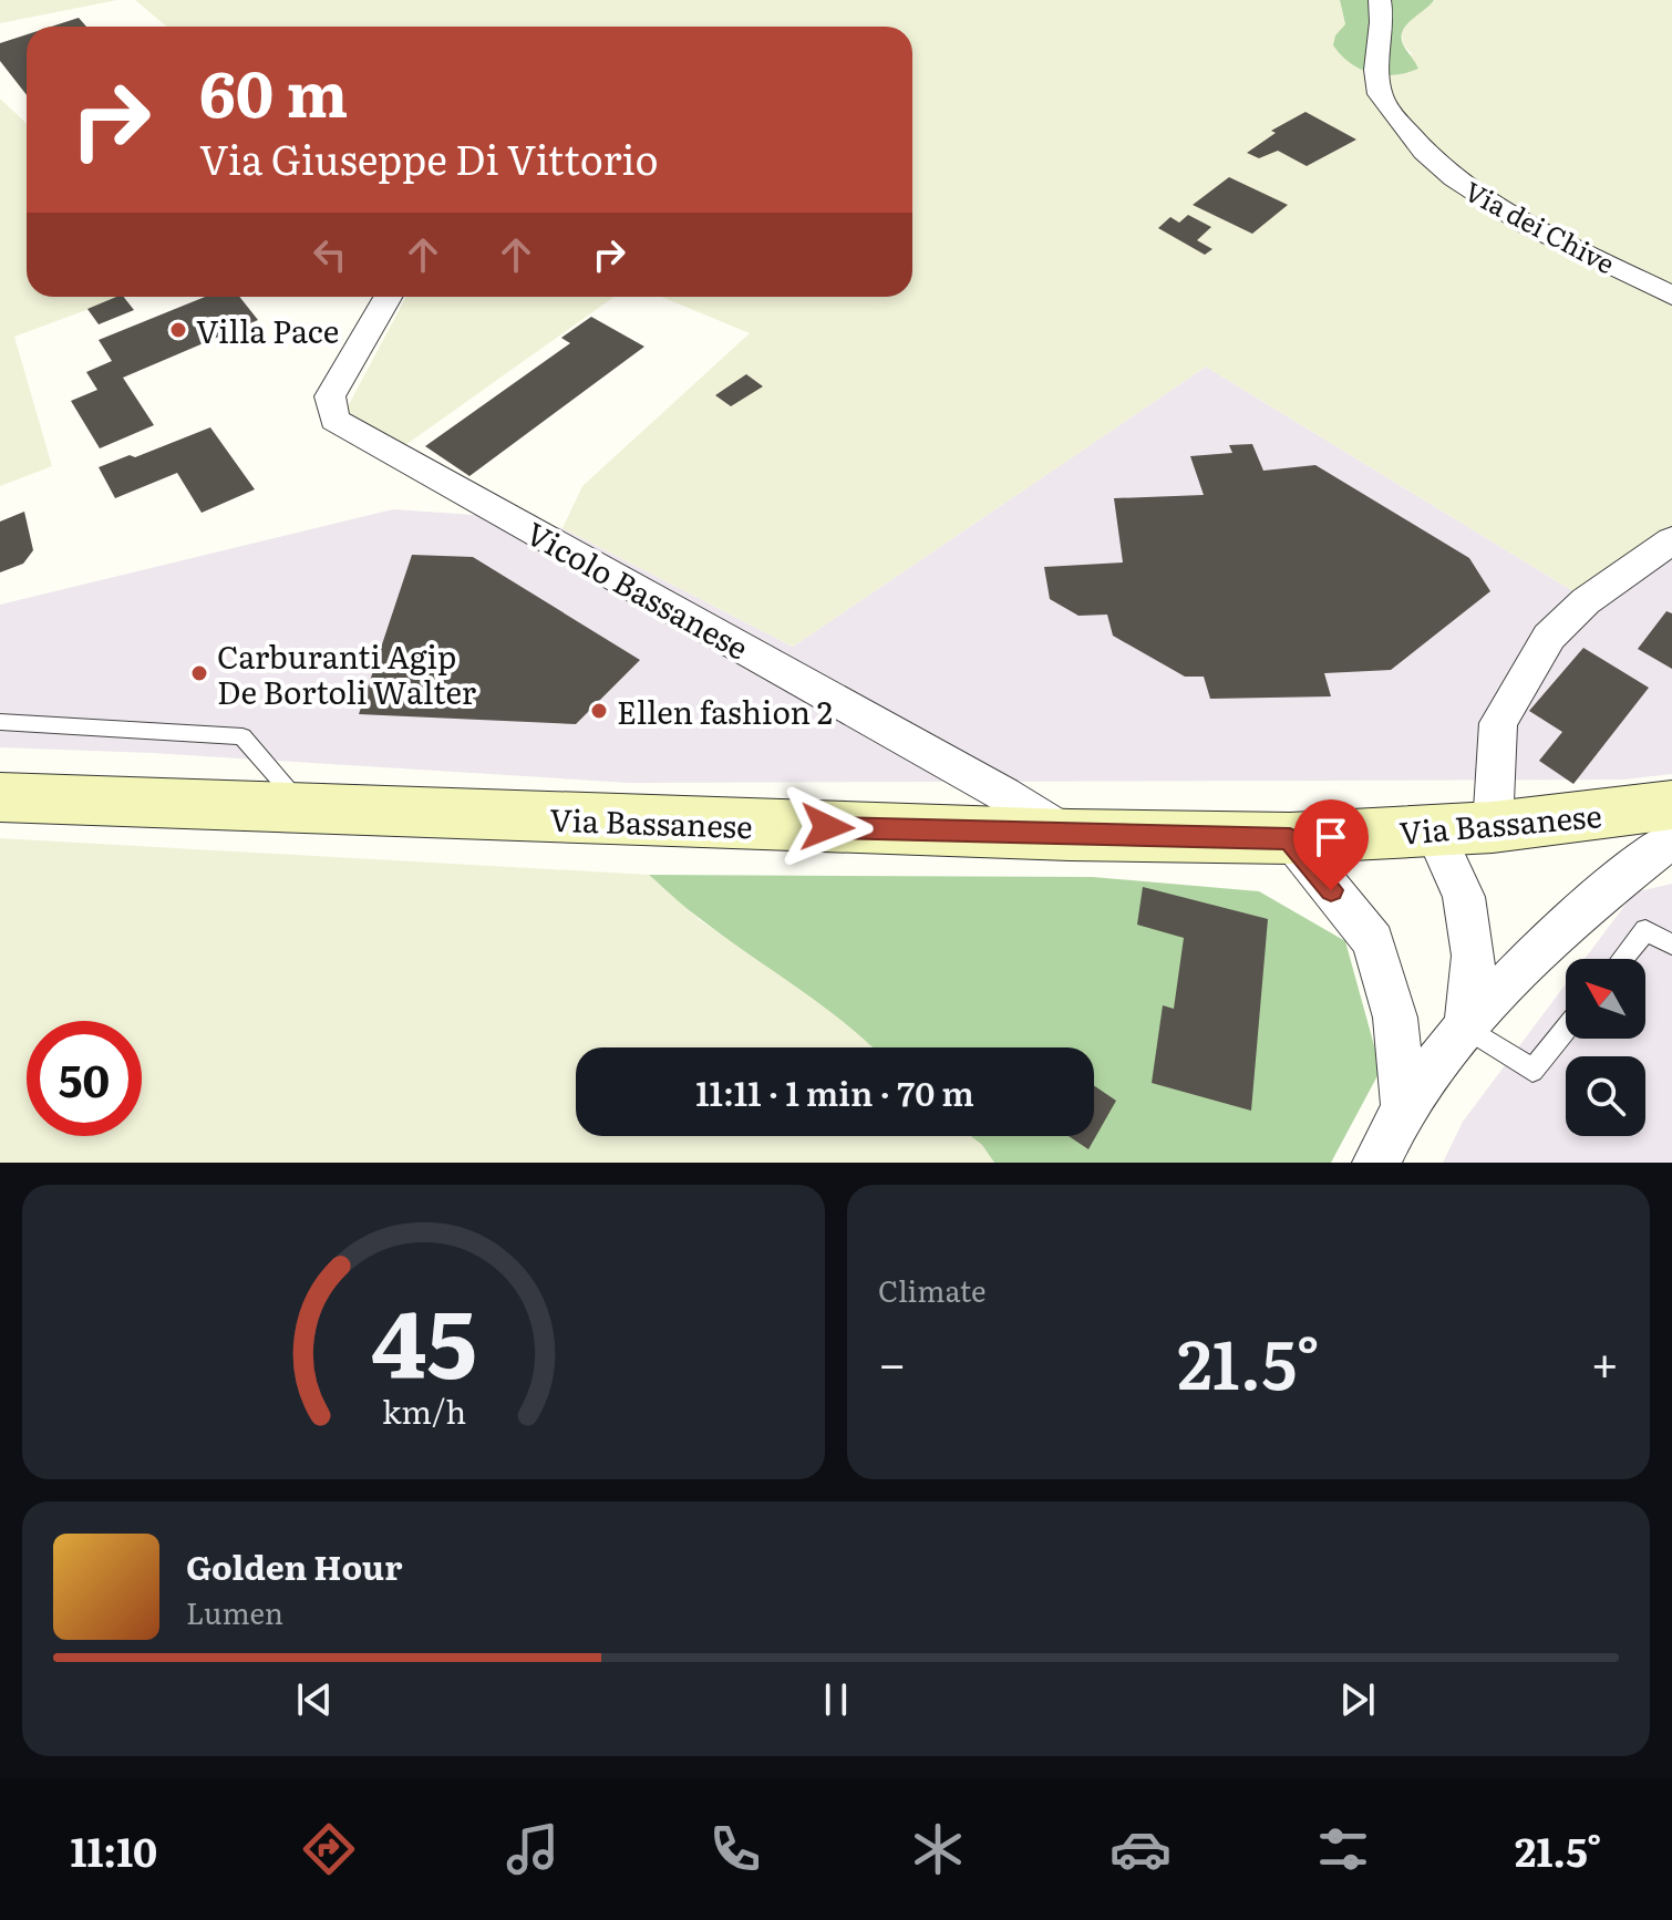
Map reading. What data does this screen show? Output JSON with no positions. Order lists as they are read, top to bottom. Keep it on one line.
{"streets":{"main road":["Via Bassanese"],"street":["Via dei Chive","Vicolo Bassanese"]},"crossings":[["Vicolo Bassanese","Via Bassanese"]],"places":["Villa Pace","Carburanti Agip De Bortoli Walter","Ellen fashion 2"],"north":"top left","page":{"turn":["60 m","Via Giuseppe Di Vittorio"],"limit":"50","trip":"11:11 · 1 min · 70 m","tile":"Climate","heat":["−","21.5°","+"],"song":["Golden Hour","Lumen"],"tabs":["11:10","21.5°"],"gauge":["45","km/h"]}}
